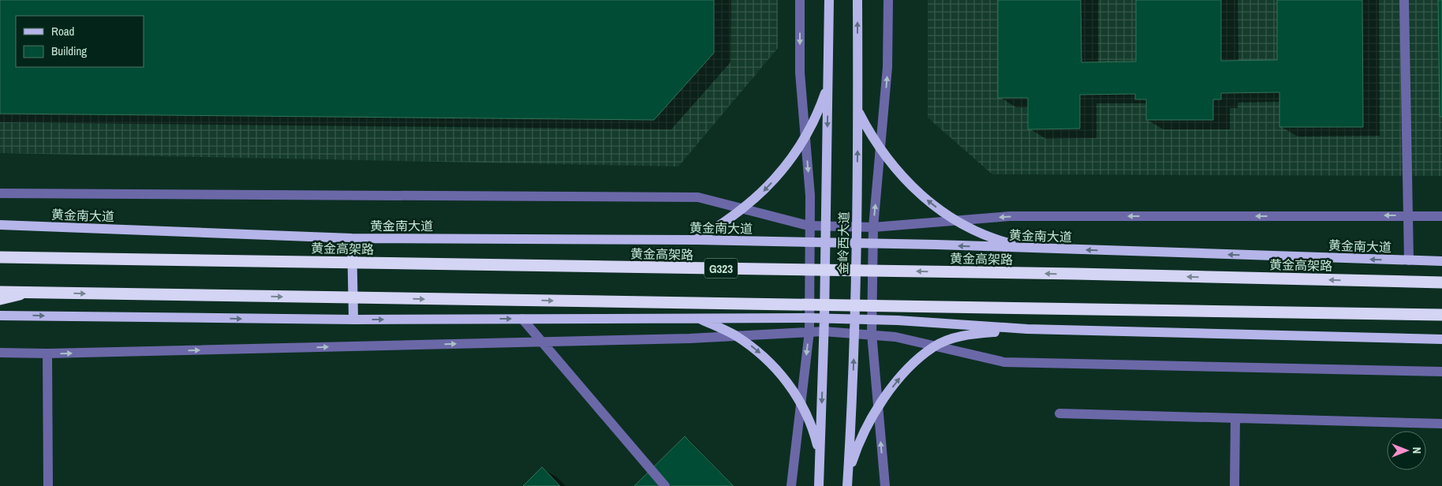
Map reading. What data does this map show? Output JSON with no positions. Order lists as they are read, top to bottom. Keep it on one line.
{"streets":{"highway":["黄金高架路","G323"],"main road":["黄金南大道","金岭西大道"]},"crossings":[["黄金南大道","金岭西大道"]],"legend":["Road","Building"],"north":"right"}
